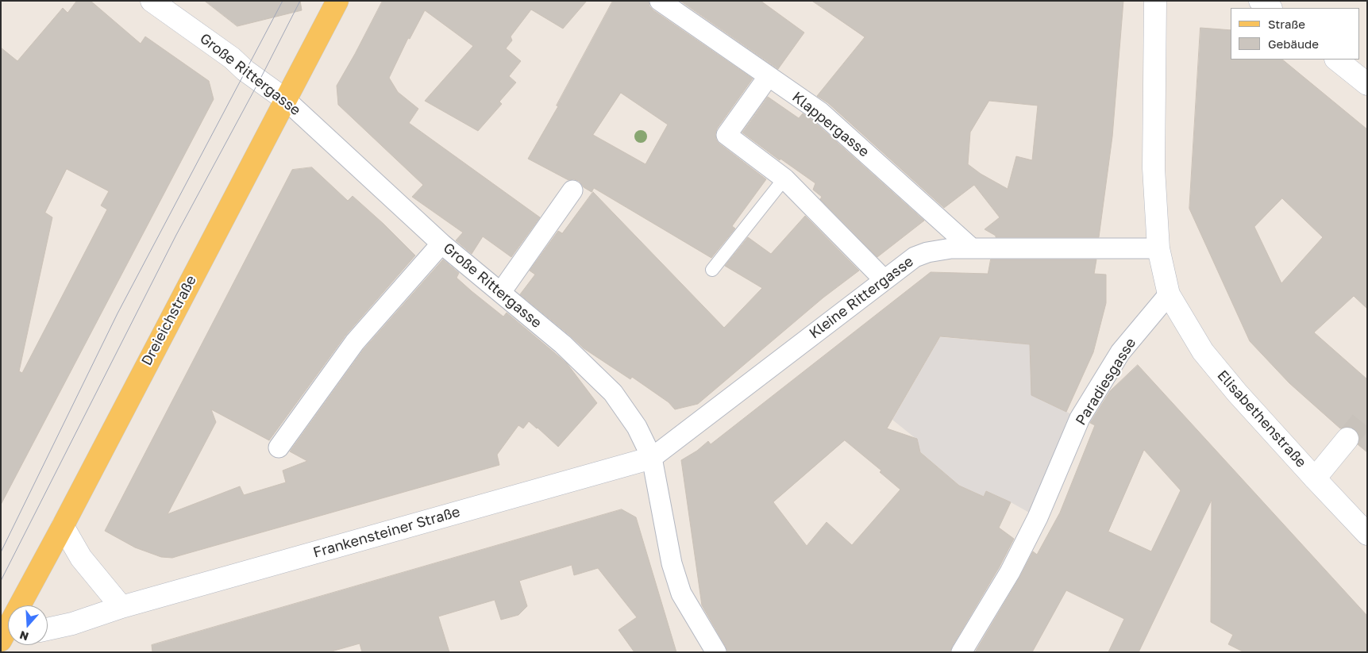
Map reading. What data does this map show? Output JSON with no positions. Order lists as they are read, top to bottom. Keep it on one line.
{"streets":{"main road":["Dreieichstraße"],"street":["Große Rittergasse","Klappergasse","Kleine Rittergasse","Paradiesgasse","Elisabethenstraße","Frankensteiner Straße"]},"crossings":[["Große Rittergasse","Kleine Rittergasse"],["Große Rittergasse","Dreieichstraße"],["Große Rittergasse","Frankensteiner Straße"],["Klappergasse","Kleine Rittergasse"],["Kleine Rittergasse","Frankensteiner Straße"],["Paradiesgasse","Elisabethenstraße"]],"legend":["Straße","Gebäude"],"north":"bottom"}
